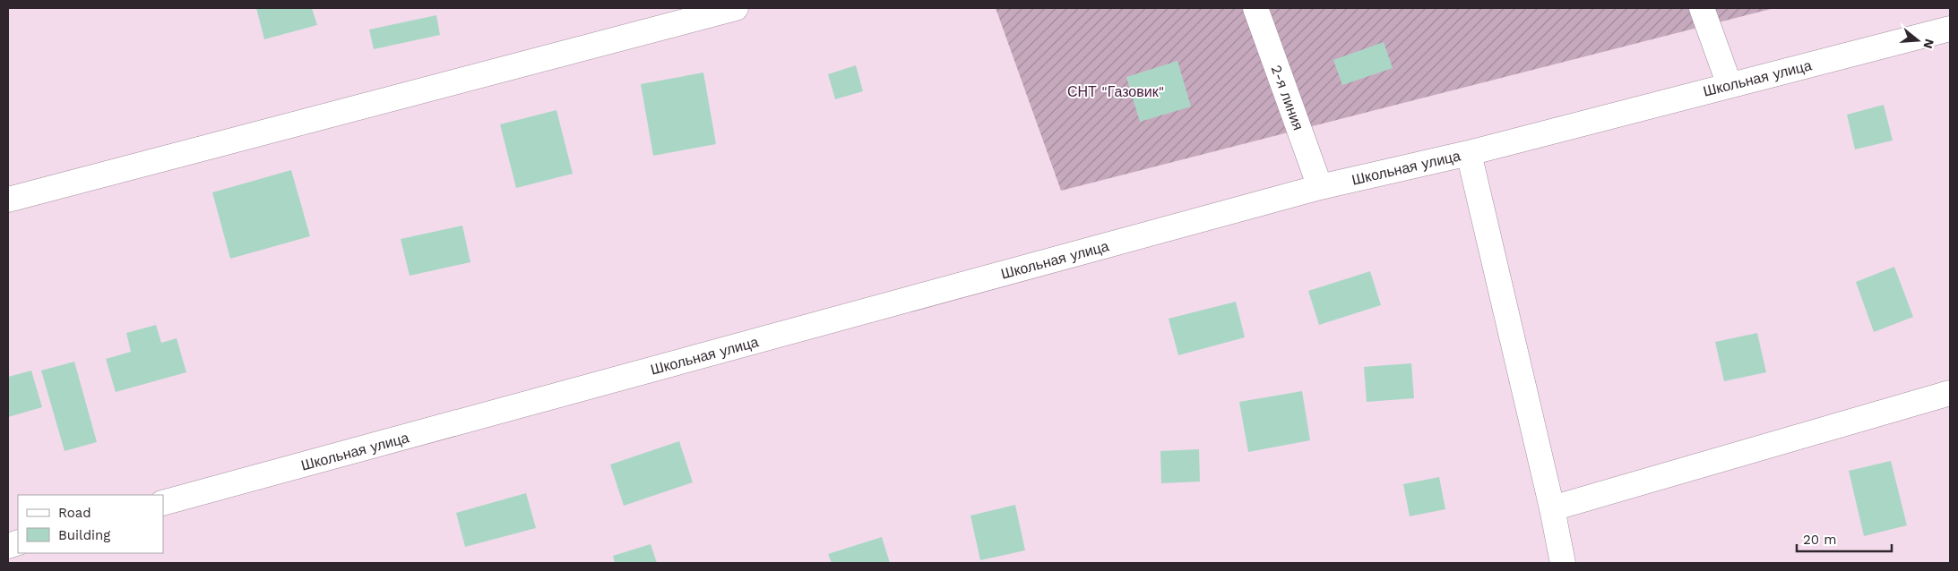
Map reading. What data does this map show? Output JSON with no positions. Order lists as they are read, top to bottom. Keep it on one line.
{"streets":{"street":["Школьная улица","2-я линия"]},"crossings":[["Школьная улица","2-я линия"]],"parks":["СНТ \"Газовик\""],"legend":["Road","Building"],"scale_bar":"20 m","north":"right"}
